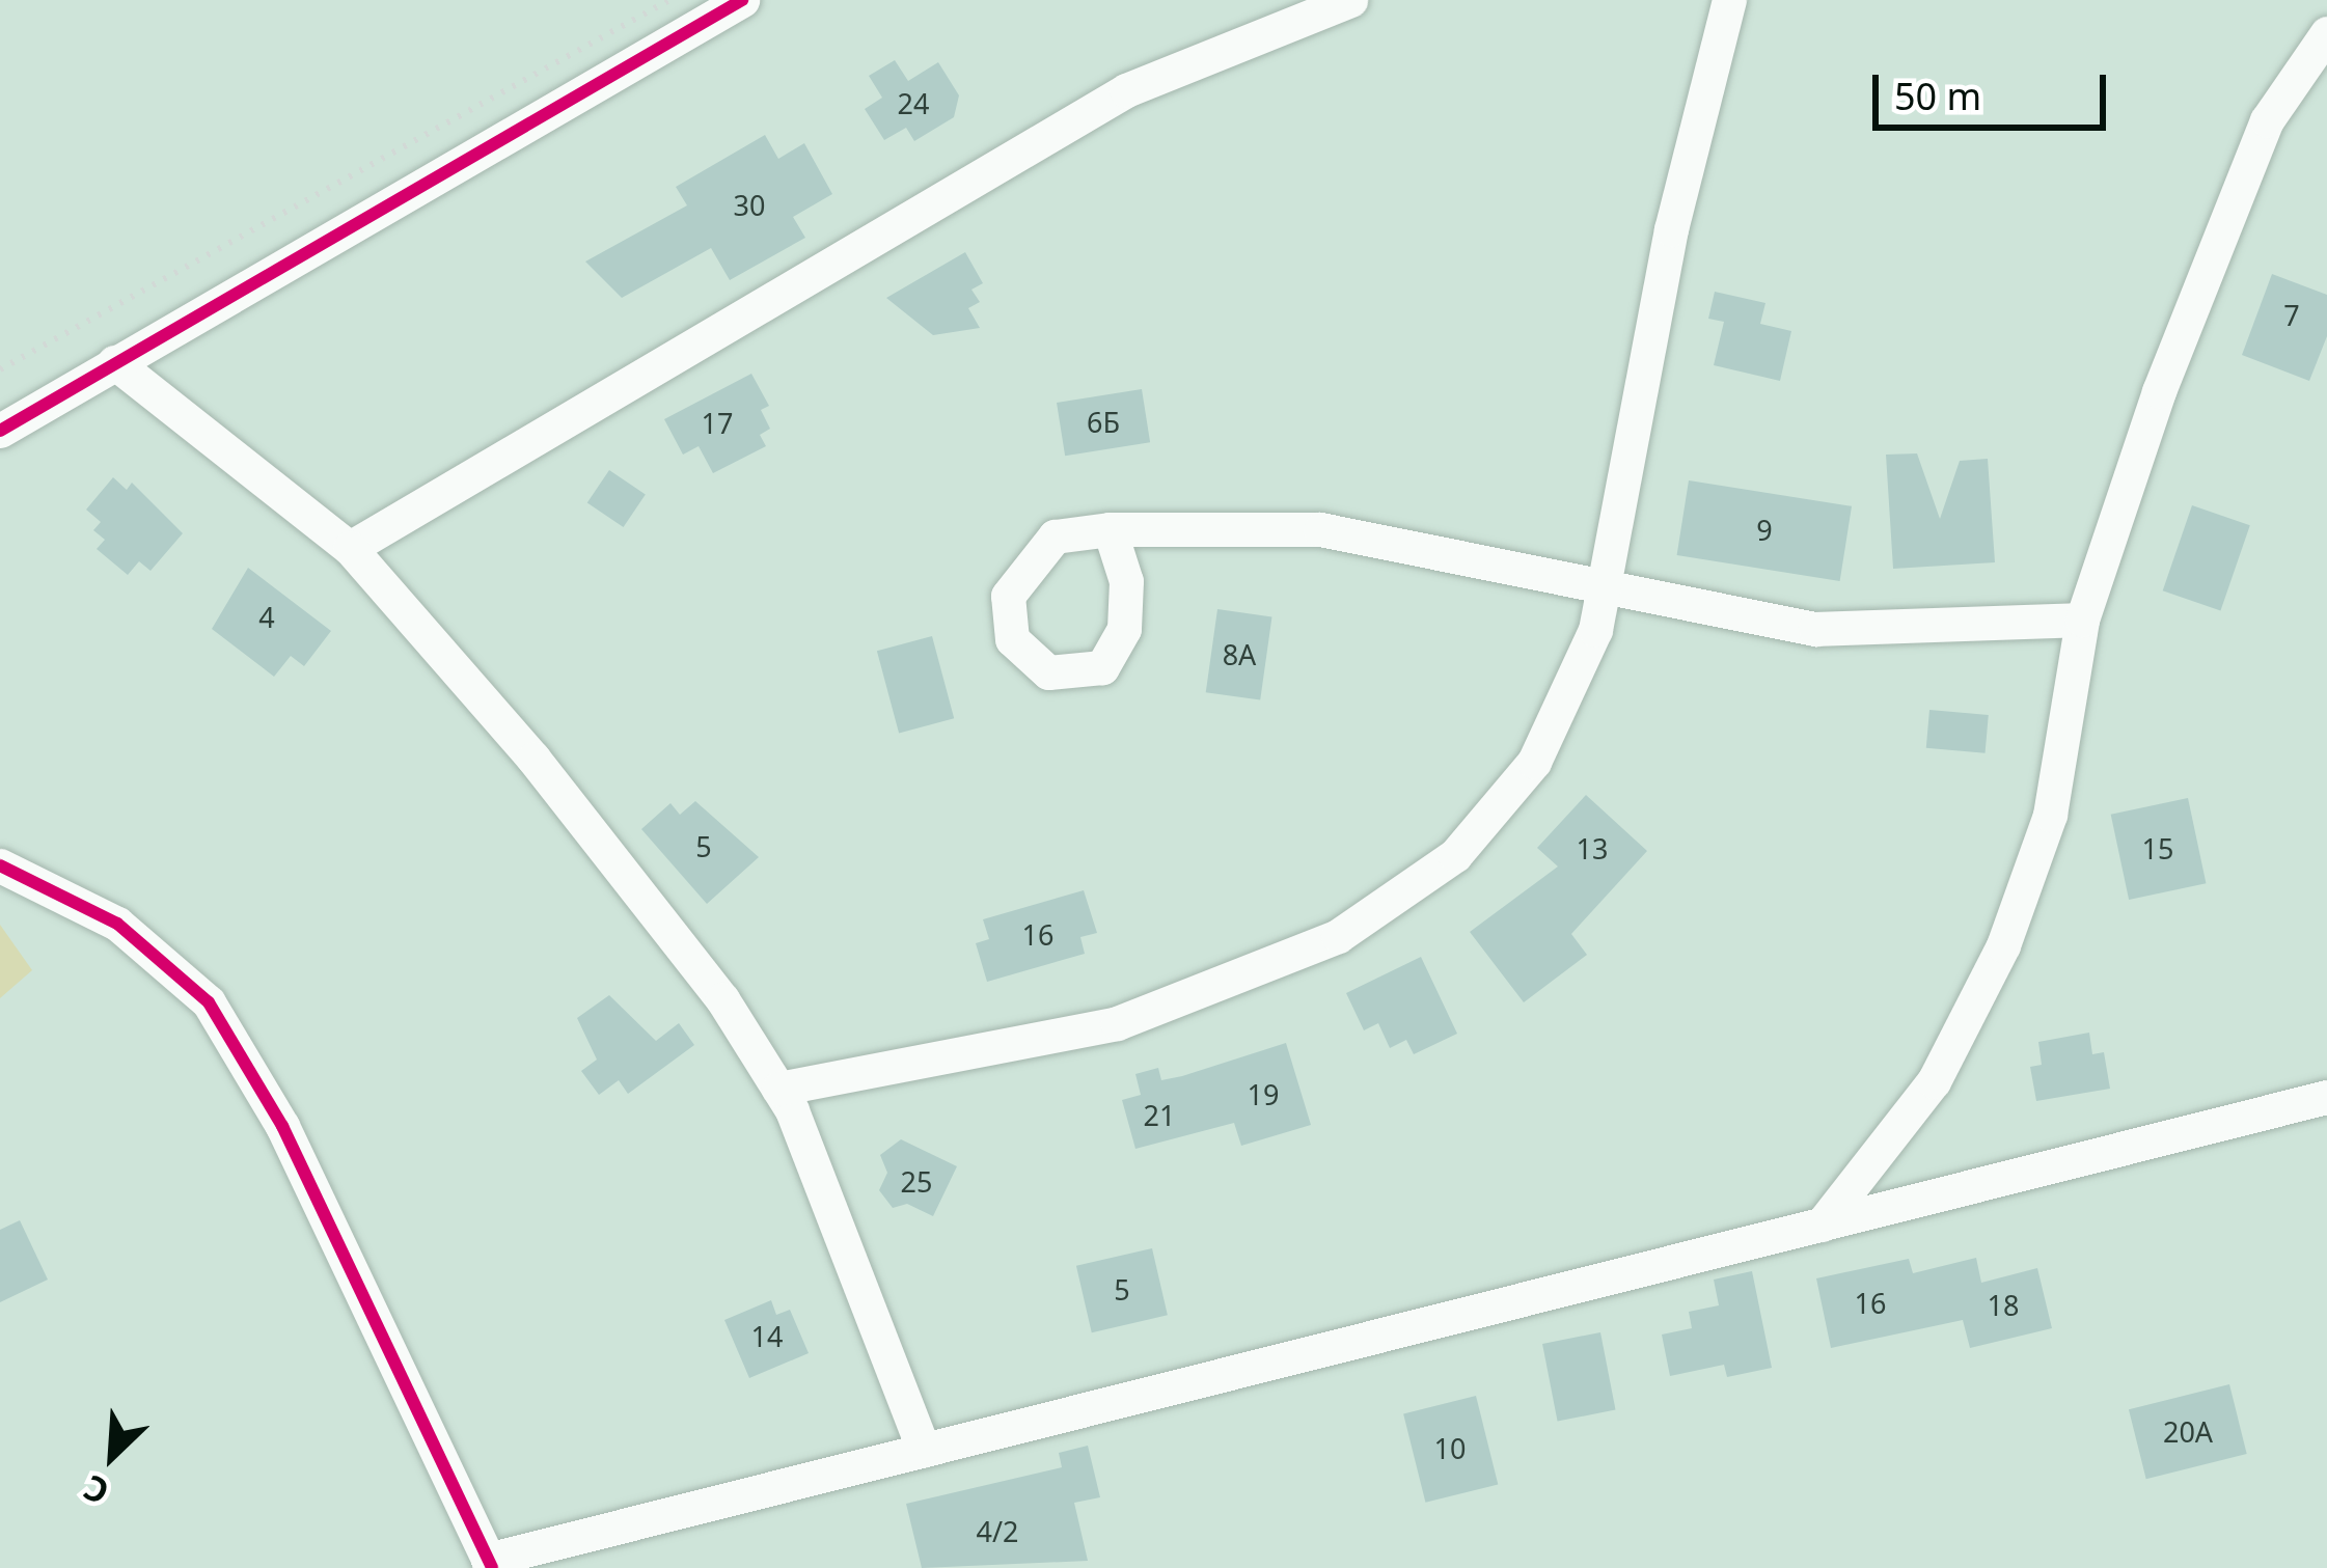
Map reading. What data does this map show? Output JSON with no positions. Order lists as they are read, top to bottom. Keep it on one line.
{"house_numbers":["24","30","7","6Б","17","9","4","8А","5","13","15","16","19","21","25","5","16","18","14","20А","10","4/2"],"scale_bar":"50 m","north":"bottom left"}
